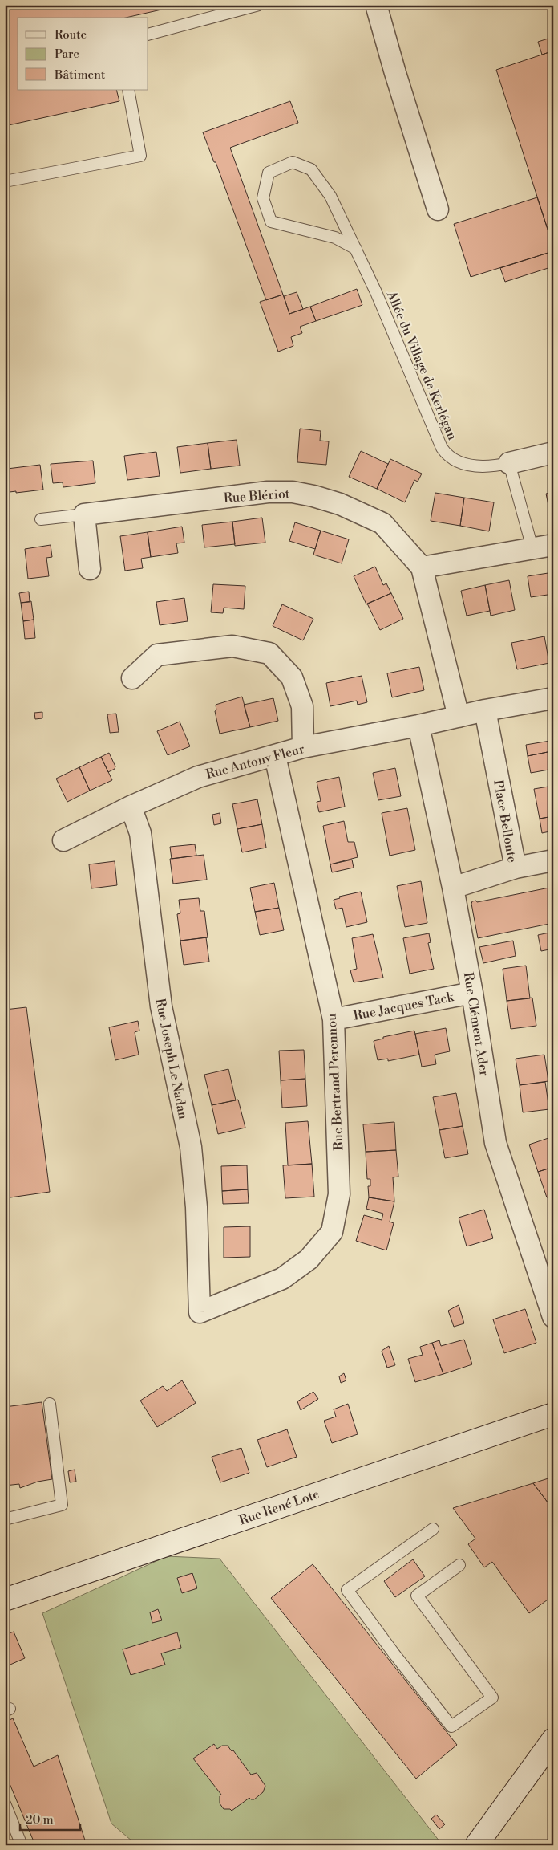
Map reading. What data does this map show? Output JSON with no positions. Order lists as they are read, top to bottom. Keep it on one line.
{"streets":{"main road":["Rue René Lote"],"street":["Rue Blériot","Rue Antony Fleur","Place Bellonte","Rue Jacques Tack","Rue Clément Ader","Rue Joseph Le Nadan","Rue Bertrand Perennou"],"lane":["Allée du Village de Kerlégan"]},"crossings":[["Rue Antony Fleur","Place Bellonte"],["Rue Antony Fleur","Rue Clément Ader"],["Rue Antony Fleur","Rue Joseph Le Nadan"],["Rue Antony Fleur","Rue Bertrand Perennou"],["Place Bellonte","Rue Clément Ader"],["Rue Jacques Tack","Rue Clément Ader"],["Rue Jacques Tack","Rue Bertrand Perennou"],["Rue Joseph Le Nadan","Rue Bertrand Perennou"]],"legend":["Route","Parc","Bâtiment"],"scale_bar":"20 m"}
